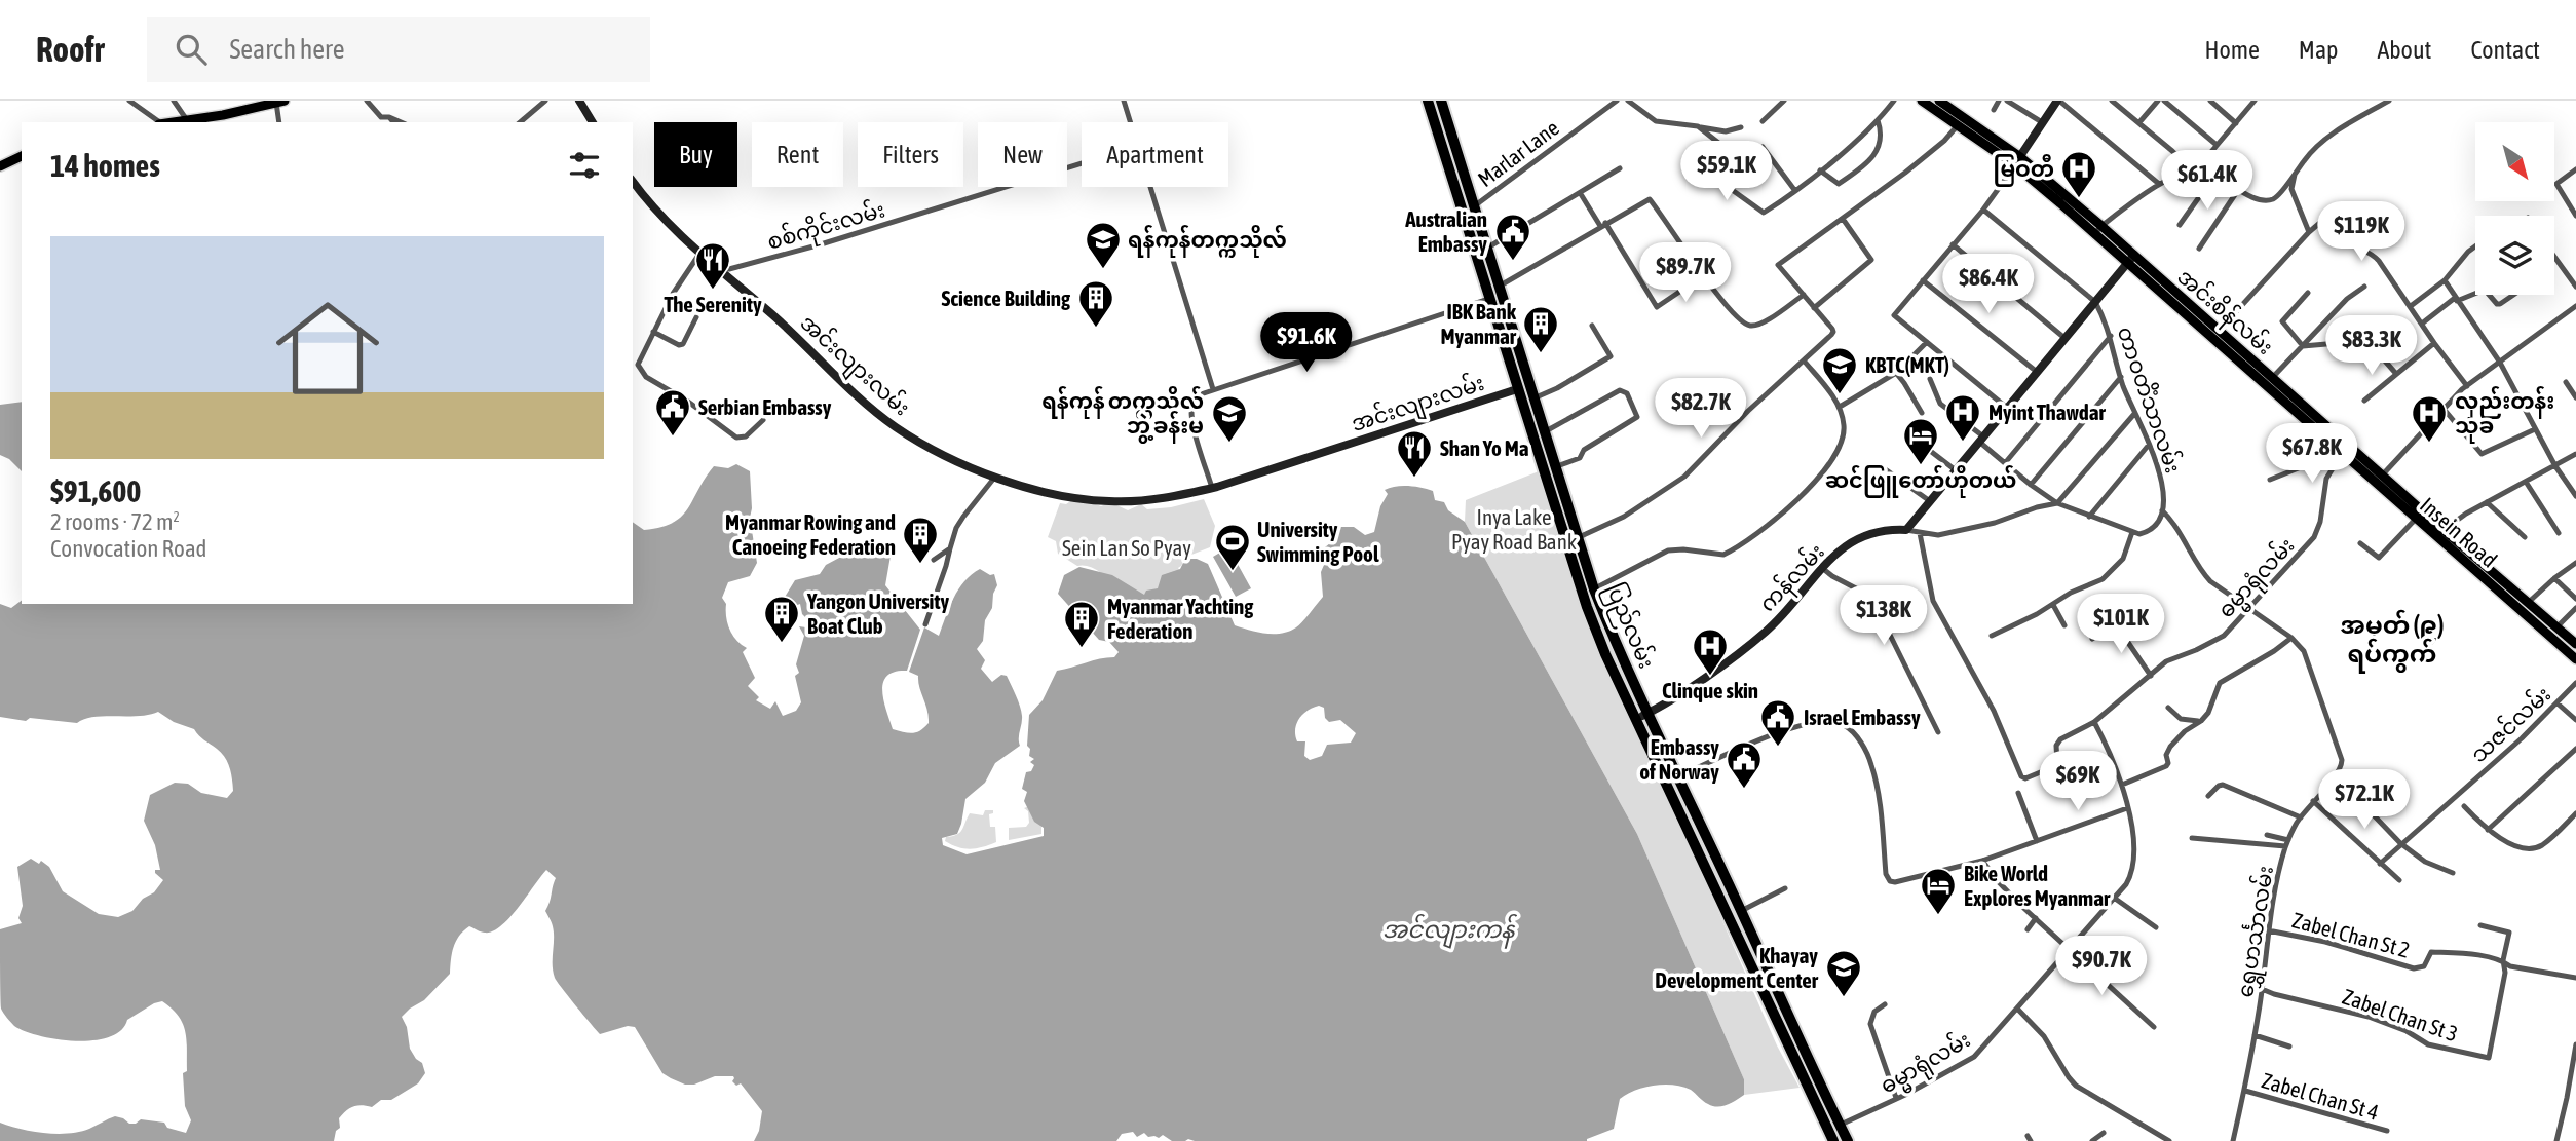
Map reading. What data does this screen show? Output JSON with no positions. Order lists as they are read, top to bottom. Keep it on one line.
{"streets":{"highway":["ပြည်လမ်း"],"main road":["အင်းစိန်လမ်း","အင်းလျားလမ်း","Insein Road","ကန်လမ်း"],"street":["Marlar Lane","စစ်ကိုင်းလမ်း","တာဝတိံသာလမ်း","ဓမ္မာရုံလမ်း","သဇင်လမ်း","ရွှေဟင်္သာလမ်း","Zabel Chan St 2","Zabel Chan St 3","Zabel Chan St 4"]},"crossings":[["Marlar Lane","ပြည်လမ်း"],["အင်းစိန်လမ်း","Insein Road"],["အင်းစိန်လမ်း","ဓမ္မာရုံလမ်း"],["အင်းလျားလမ်း","ပြည်လမ်း"],["ကန်လမ်း","ပြည်လမ်း"],["ဓမ္မာရုံလမ်း","ပြည်လမ်း"],["ရွှေဟင်္သာလမ်း","Zabel Chan St 2"],["ရွှေဟင်္သာလမ်း","Zabel Chan St 3"],["ရွှေဟင်္သာလမ်း","Zabel Chan St 4"],["Zabel Chan St 2","Zabel Chan St 3"]],"districts":["အမှတ် (၉) ရပ်ကွက်"],"water":["အင်လျားကန်"],"parks":["Inya Lake Pyay Road Bank","Sein Lan So Pyay"],"places":{"hospital":["မြဝတီ","Myint Thawdar","လှည်းတန်း သုခ","Clinque skin"],"public building":["Australian Embassy","Serbian Embassy","Israel Embassy","Embassy of Norway"],"school or university":["ရန်ကုန်တက္ကသိုလ်","KBTC(MKT)","ရန်ကုန် တက္ကသိုလ် ဘွဲ့ ခန်းမ","Khayay Development Center"],"restaurant":["The Serenity","Shan Yo Ma"],"building":["Science Building","IBK Bank Myanmar","Myanmar Rowing and Canoeing Federation","Yangon University Boat Club","Myanmar Yachting Federation"],"hotel":["ဆင်ဖြူတော်ဟိုတယ်","Bike World Explores Myanmar"],"sports":["University Swimming Pool"]},"north":"bottom right","page":{"header":"Roofr","search":"Search here","nav":["Home","Map","About","Contact"],"chip":["Buy","Rent","Filters","New","Apartment"],"heading":"14 homes","price":["$59.1K","$61.4K","$119K","$89.7K","$86.4K","$91.6K","$83.3K","$82.7K","$67.8K","$138K","$101K","$69K","$72.1K","$90.7K"],"list":[{"name":"$91,600","note":"2 rooms · 72 m² · Convocation Road"}]}}
